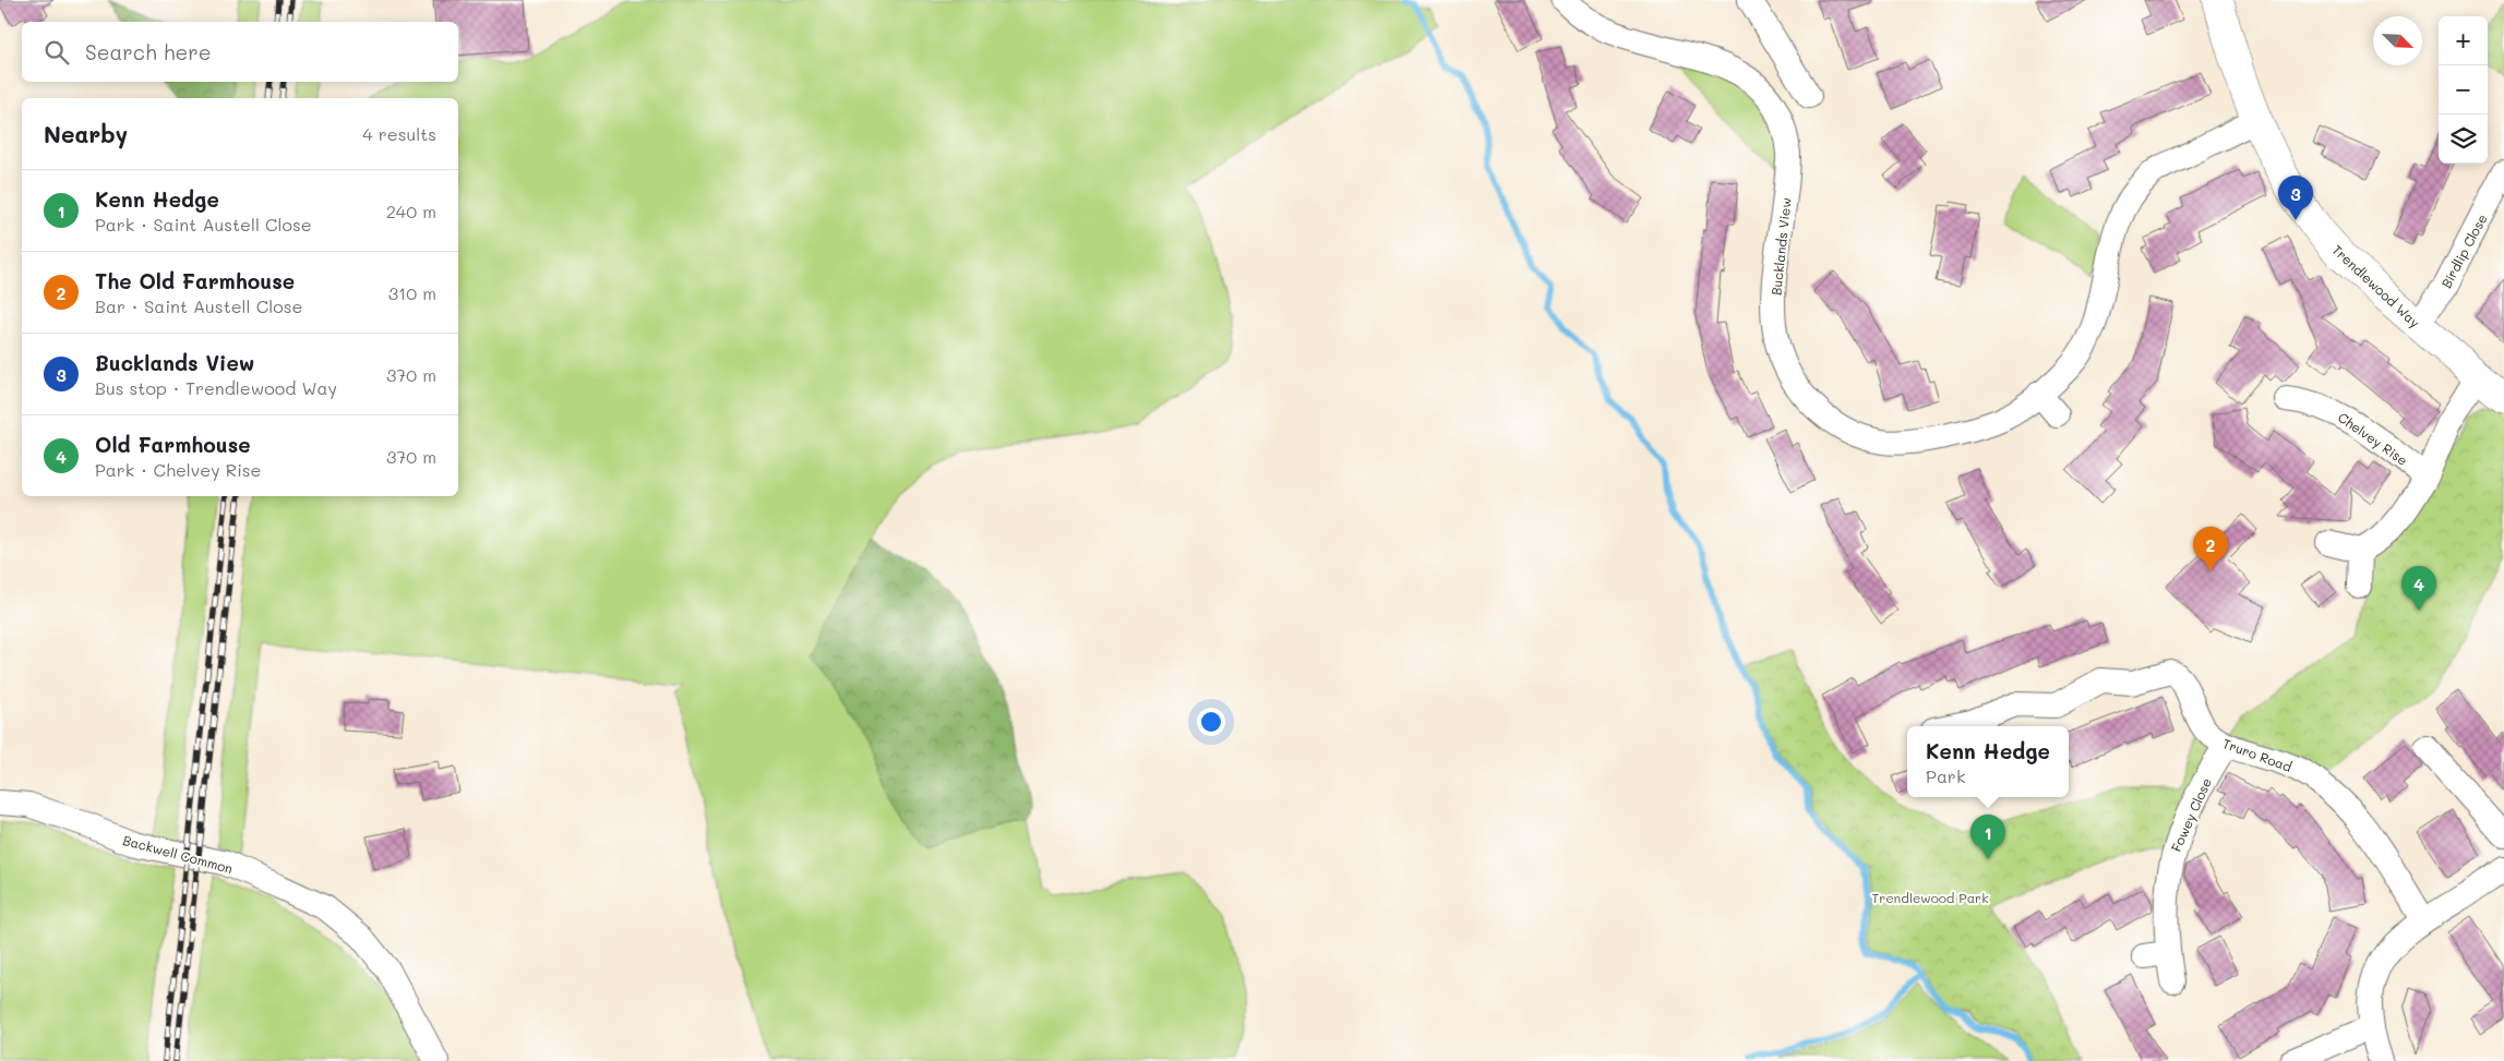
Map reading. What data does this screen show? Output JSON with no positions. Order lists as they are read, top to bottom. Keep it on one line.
{"streets":{"street":["Bucklands View","Birdlip Close","Trendlewood Way","Chelvey Rise","Truro Road","Fowey Close","Backwell Common"]},"crossings":[["Bucklands View","Trendlewood Way"],["Birdlip Close","Trendlewood Way"],["Truro Road","Fowey Close"]],"parks":["Trendlewood Park"],"north":"bottom right","page":{"map_buttons":["+","−"],"search":"Search here","heading":["Nearby","4 results"],"list":[{"mark":"1","name":"Kenn Hedge","note":"Park · Saint Austell Close","value":"240 m"},{"mark":"2","name":"The Old Farmhouse","note":"Bar · Saint Austell Close","value":"310 m"},{"mark":"3","name":"Bucklands View","note":"Bus stop · Trendlewood Way","value":"370 m"},{"mark":"4","name":"Old Farmhouse","note":"Park · Chelvey Rise","value":"370 m"}],"pins":["3","2","4","1"],"popup":["Kenn Hedge","Park"]}}
